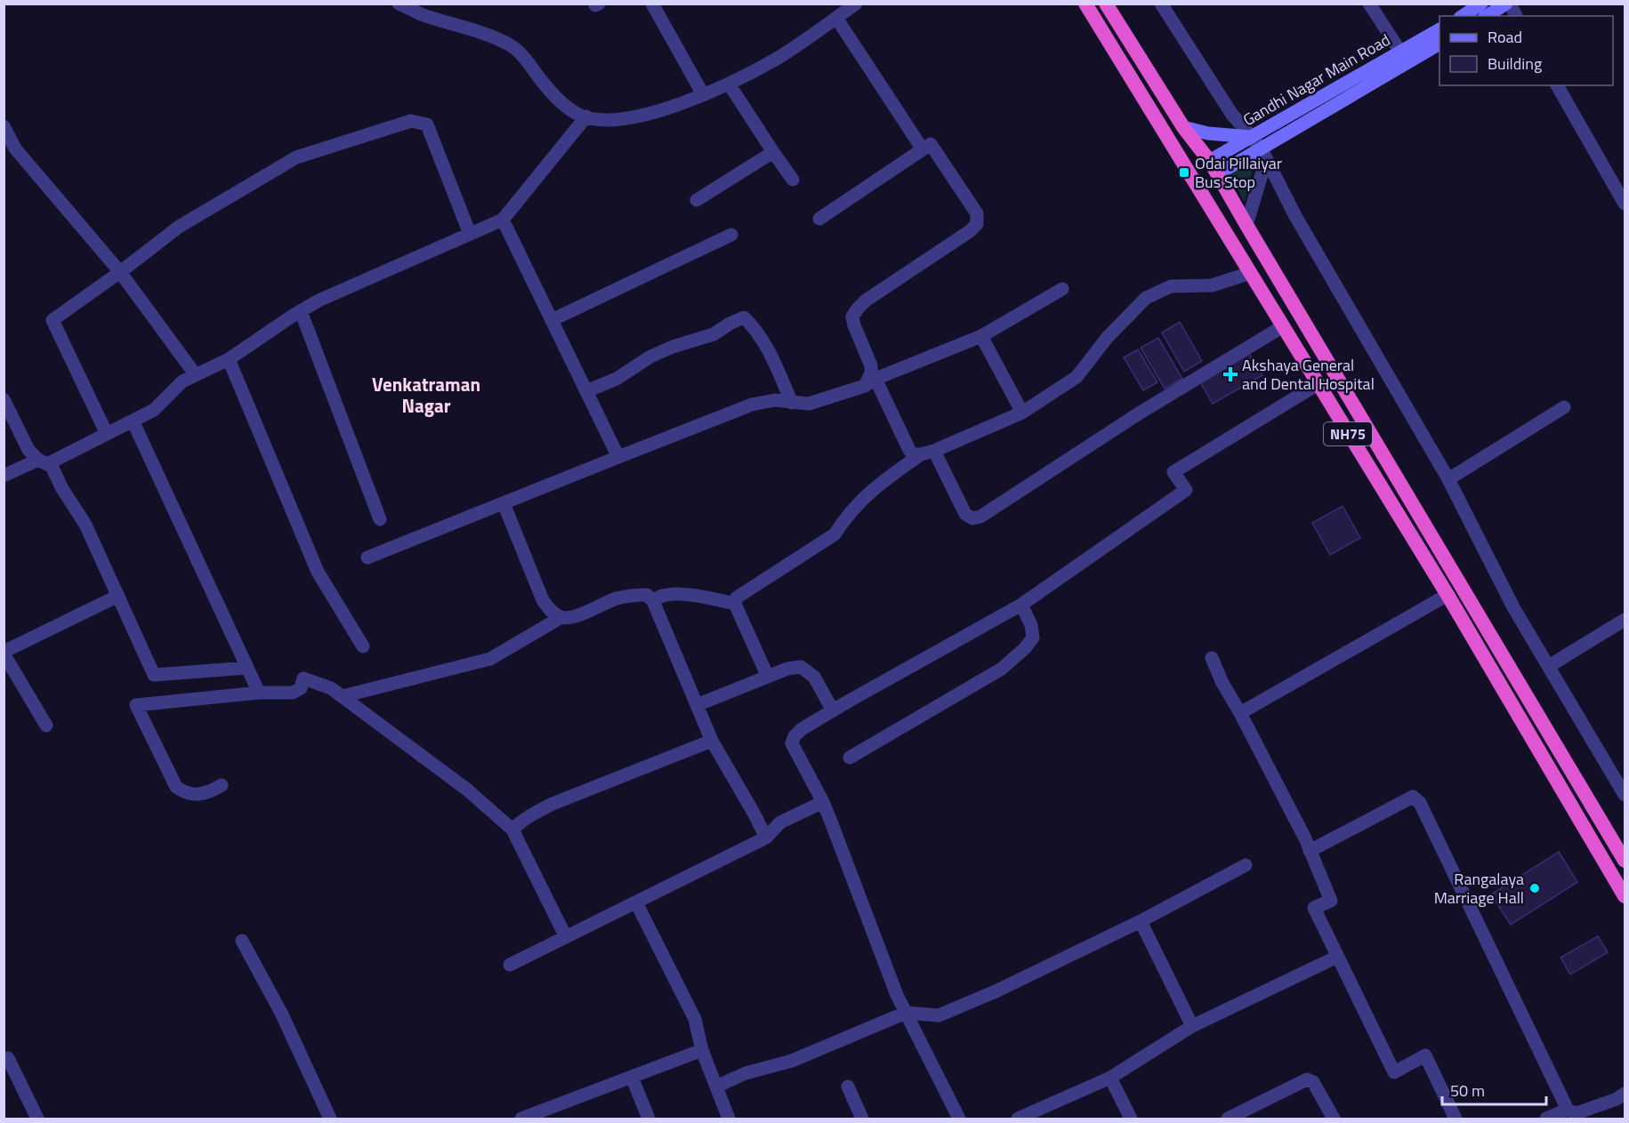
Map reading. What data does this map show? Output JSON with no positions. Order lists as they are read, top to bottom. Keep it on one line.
{"streets":{"highway":["NH75"],"main road":["Gandhi Nagar Main Road"]},"crossings":[["Gandhi Nagar Main Road","NH75"]],"districts":["Venkatraman Nagar"],"places":{"transit":["Odai Pillaiyar Bus Stop"],"health":["Akshaya General and Dental Hospital"],"other":["Rangalaya Marriage Hall"]},"legend":["Road","Building"],"scale_bar":"50 m"}
